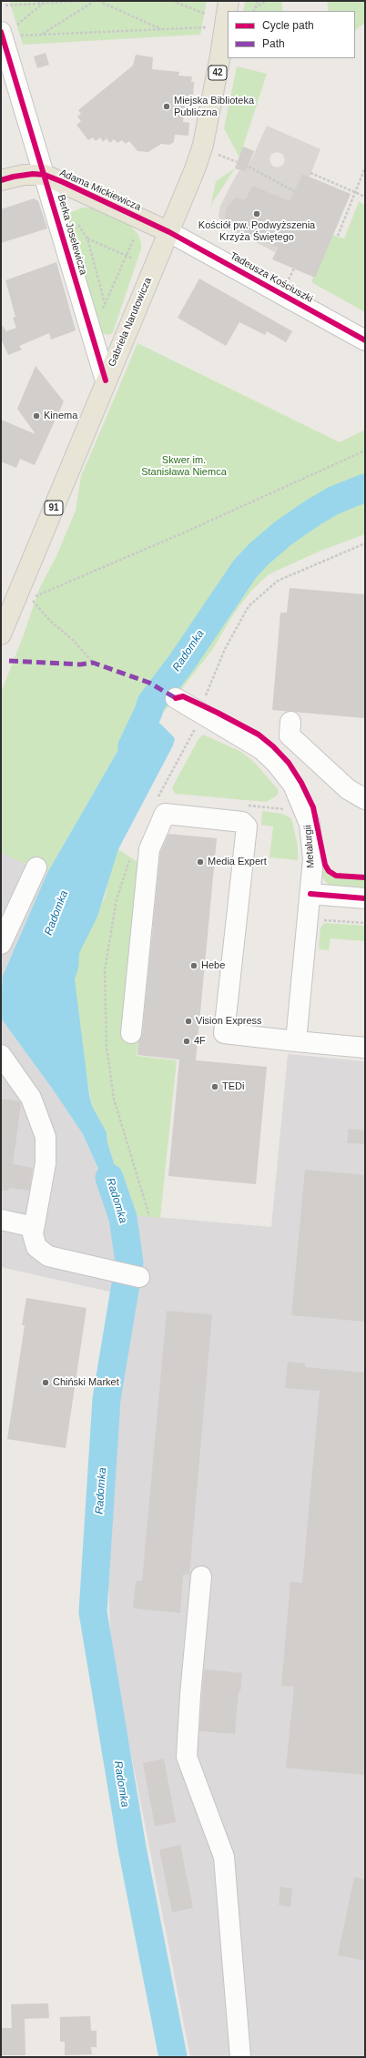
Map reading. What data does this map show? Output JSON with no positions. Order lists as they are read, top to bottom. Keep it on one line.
{"streets":{"main road":["42","Adama Mickiewicza","Gabriela Narutowicza","91"],"street":["Berka Joselewicza","Tadeusza Kościuszki","Metalurgii"]},"crossings":[["Adama Mickiewicza","Berka Joselewicza"],["Adama Mickiewicza","Tadeusza Kościuszki"],["Adama Mickiewicza","Gabriela Narutowicza"],["Berka Joselewicza","Gabriela Narutowicza"],["Tadeusza Kościuszki","Gabriela Narutowicza"]],"water":["Radomka"],"parks":["Skwer im. Stanisława Niemca"],"places":["Miejska Biblioteka Publiczna","Kościół pw. Podwyższenia Krzyża Świętego","Kinema","Media Expert","Hebe","Vision Express","4F","TEDi","Chiński Market"],"legend":["Cycle path","Path"]}
